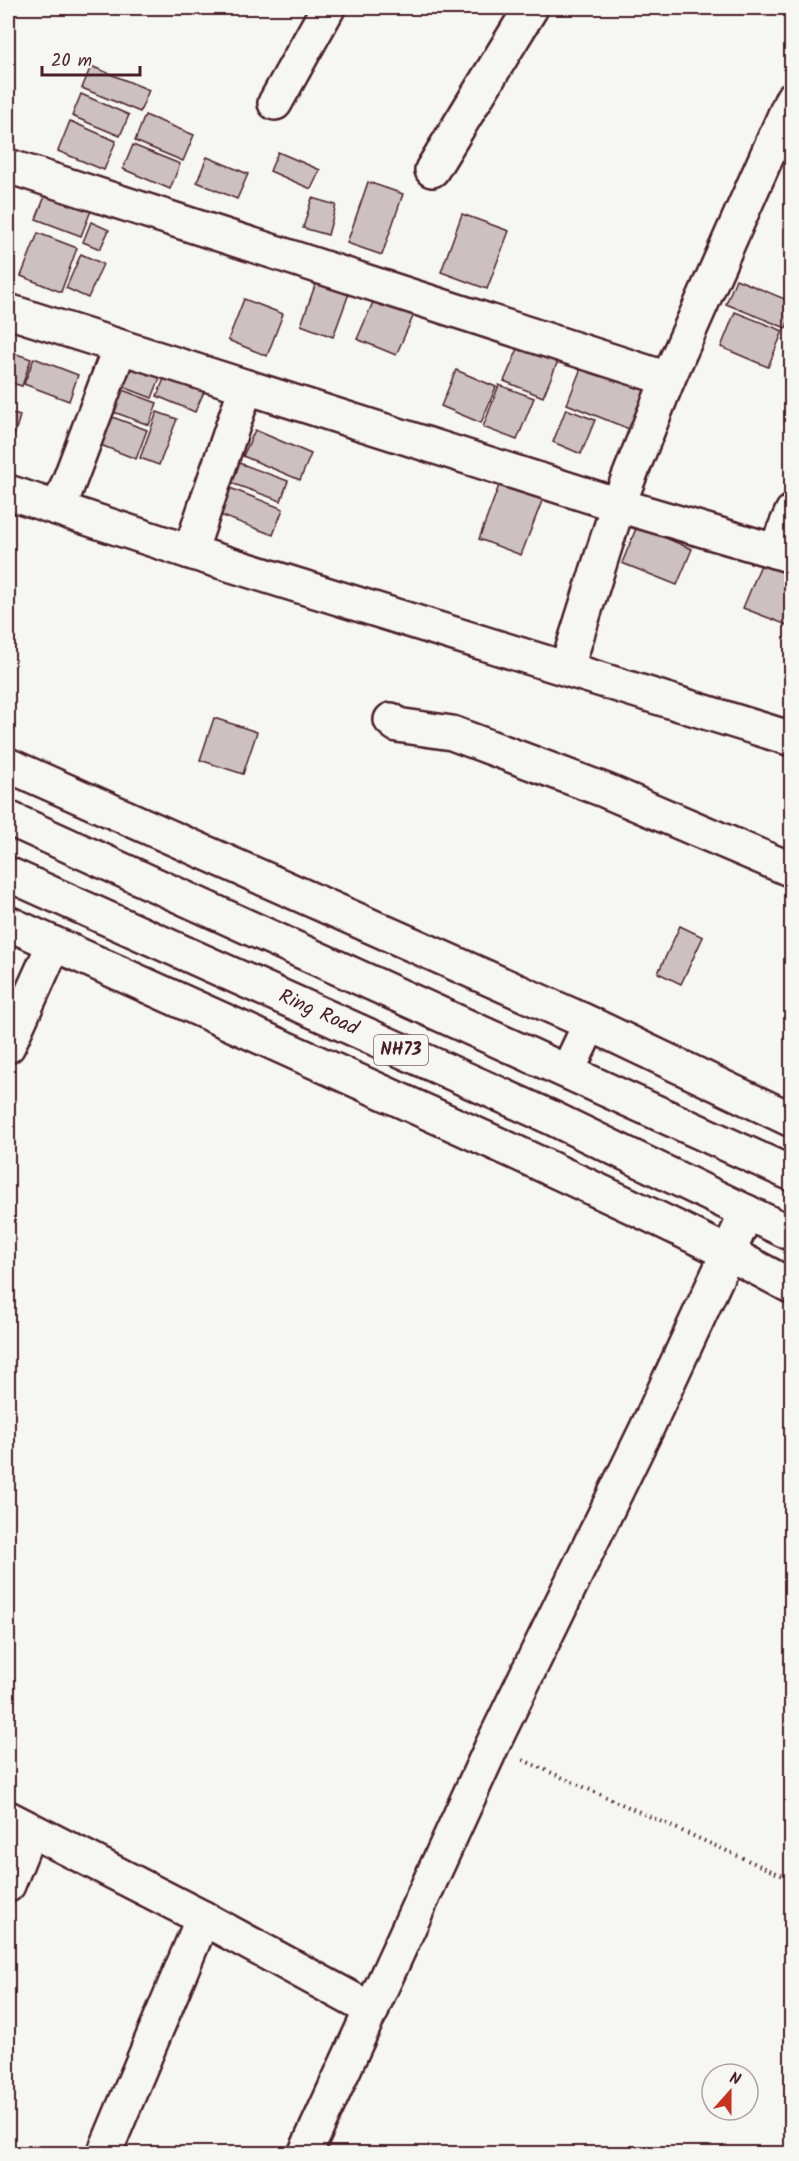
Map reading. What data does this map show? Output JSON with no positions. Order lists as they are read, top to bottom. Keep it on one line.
{"streets":{"main road":["Ring Road","NH73"]},"scale_bar":"20 m","north":"top"}
